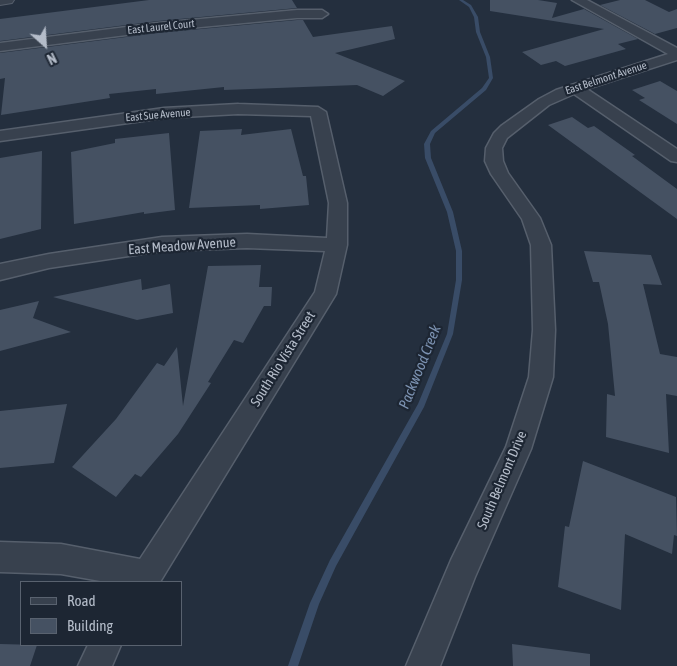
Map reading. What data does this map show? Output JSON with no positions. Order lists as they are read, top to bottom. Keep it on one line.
{"streets":{"street":["East Laurel Court","East Belmont Avenue","East Sue Avenue","East Meadow Avenue","South Rio Vista Street","South Belmont Drive"]},"crossings":[["East Belmont Avenue","South Belmont Drive"],["East Sue Avenue","South Rio Vista Street"],["East Meadow Avenue","South Rio Vista Street"]],"water":["Packwood Creek"],"legend":["Road","Building"],"north":"bottom right"}
